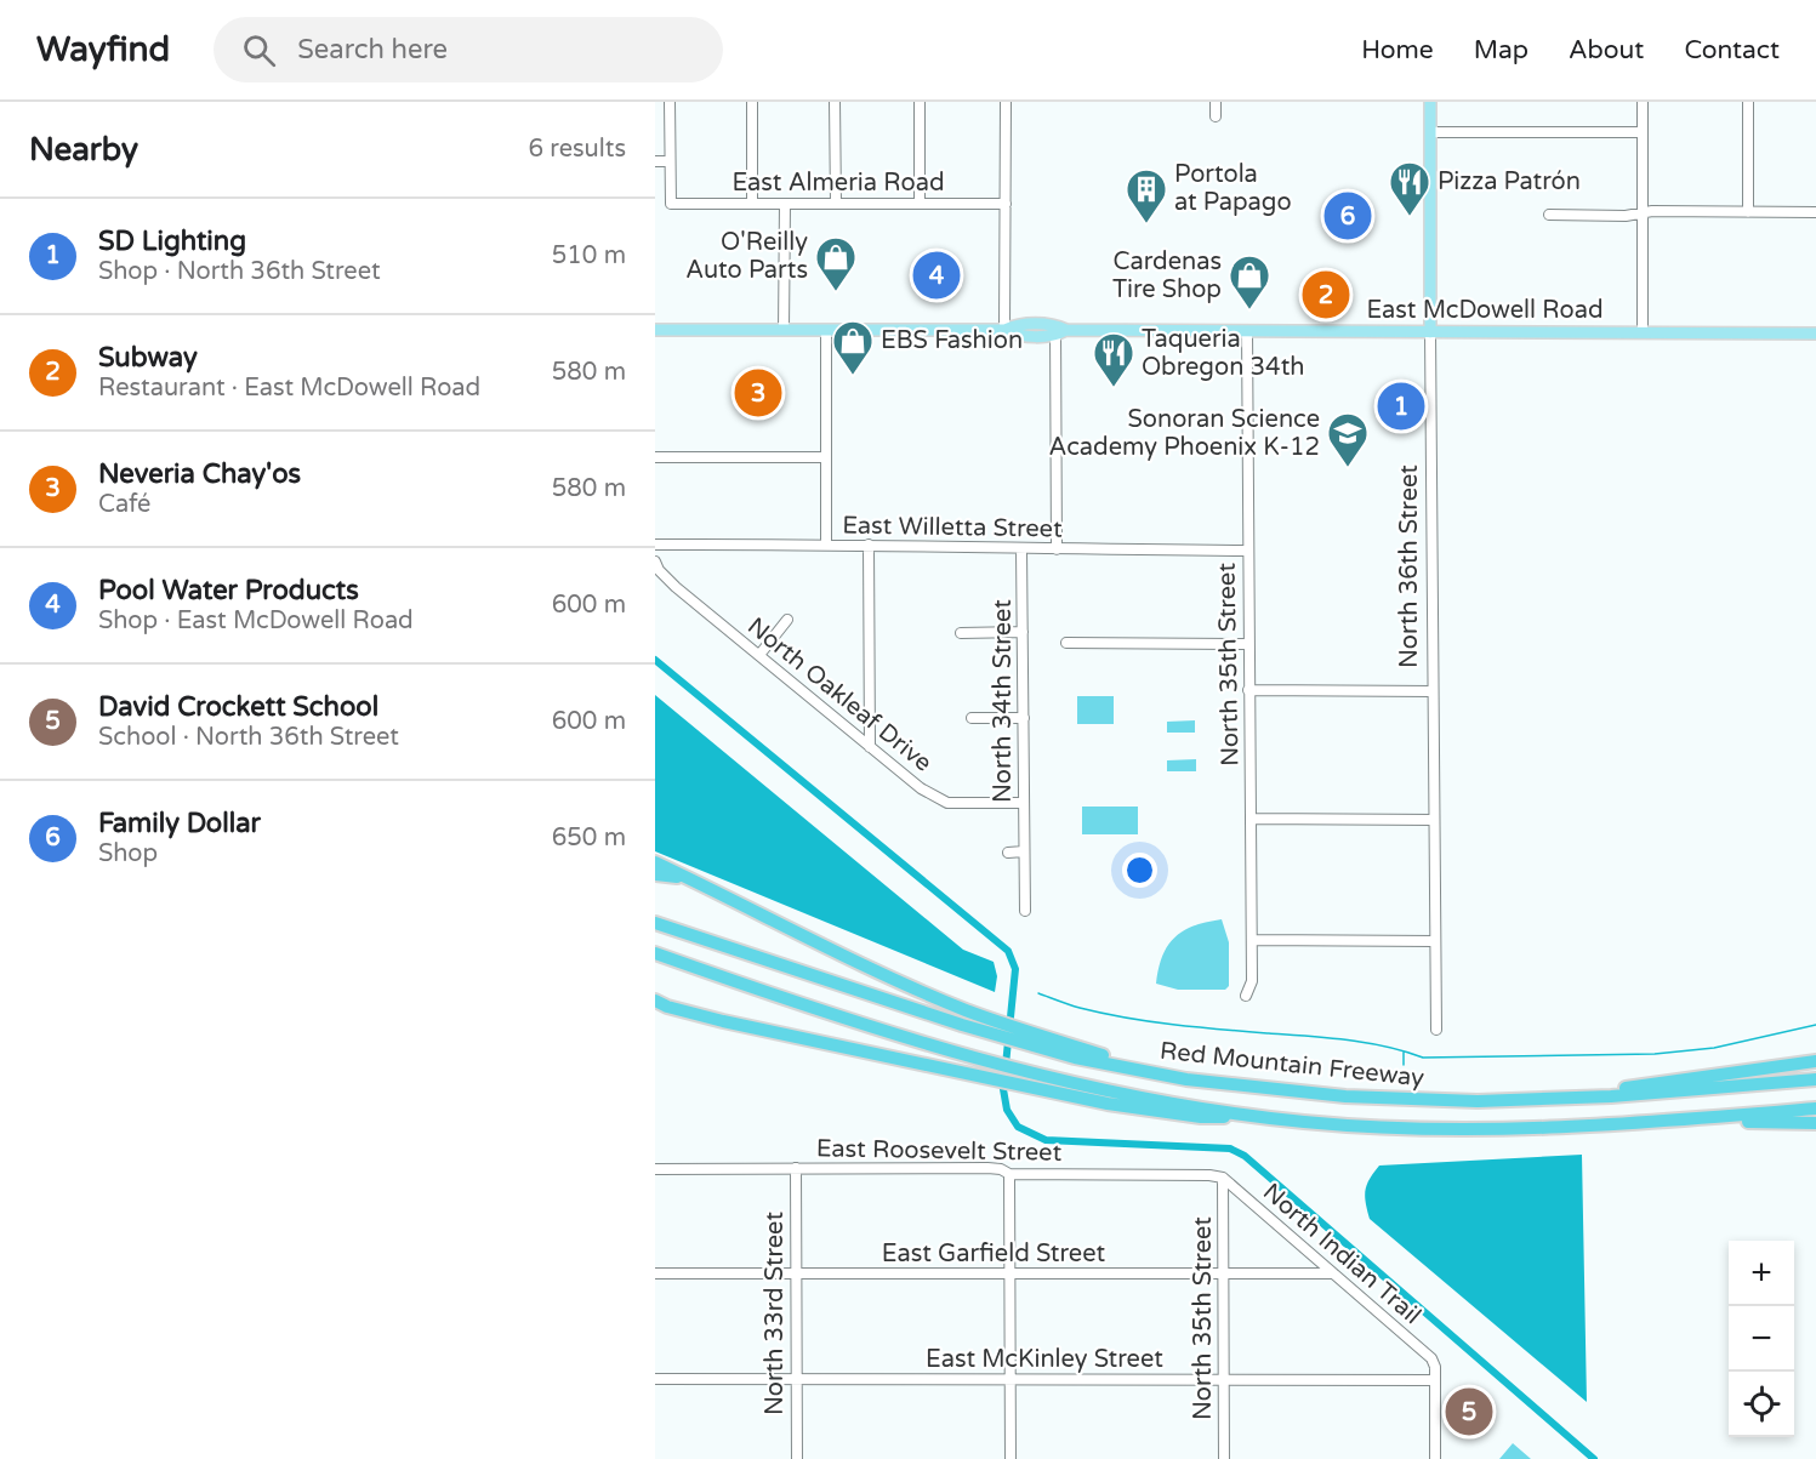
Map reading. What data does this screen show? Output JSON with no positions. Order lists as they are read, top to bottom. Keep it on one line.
{"streets":{"highway":["Red Mountain Freeway"],"main road":["East McDowell Road","North 36th Street"],"street":["East Almeria Road","East Willetta Street","North 35th Street","North Oakleaf Drive","North 34th Street","East Roosevelt Street","East Garfield Street","North Indian Trail","North 33rd Street","East McKinley Street"]},"crossings":[["East McDowell Road","North 36th Street"],["East McDowell Road","North 35th Street"],["East Willetta Street","North 35th Street"],["East Willetta Street","North 34th Street"],["North 35th Street","East Roosevelt Street"],["North 35th Street","East Garfield Street"],["North 35th Street","North Indian Trail"],["North 35th Street","East McKinley Street"],["North Oakleaf Drive","North 34th Street"],["East Roosevelt Street","North Indian Trail"],["East Roosevelt Street","North 33rd Street"],["East Garfield Street","North Indian Trail"],["East Garfield Street","North 33rd Street"],["North Indian Trail","East McKinley Street"],["North 33rd Street","East McKinley Street"]],"places":{"restaurant":["Pizza Patrón","Taqueria Obregon 34th"],"building":["Portola at Papago"],"shop":["O'Reilly Auto Parts","Cardenas Tire Shop","EBS Fashion"],"school or university":["Sonoran Science Academy Phoenix K-12"]},"page":{"header":"Wayfind","search":"Search here","nav":["Home","Map","About","Contact"],"heading":["Nearby","6 results"],"pins":["6","4","2","3","1","5"],"list":[{"mark":"1","name":"SD Lighting","note":"Shop · North 36th Street","value":"510 m"},{"mark":"2","name":"Subway","note":"Restaurant · East McDowell Road","value":"580 m"},{"mark":"3","name":"Neveria Chay'os","note":"Café","value":"580 m"},{"mark":"4","name":"Pool Water Products","note":"Shop · East McDowell Road","value":"600 m"},{"mark":"5","name":"David Crockett School","note":"School · North 36th Street","value":"600 m"},{"mark":"6","name":"Family Dollar","note":"Shop","value":"650 m"}],"map_buttons":["+","−"]}}
